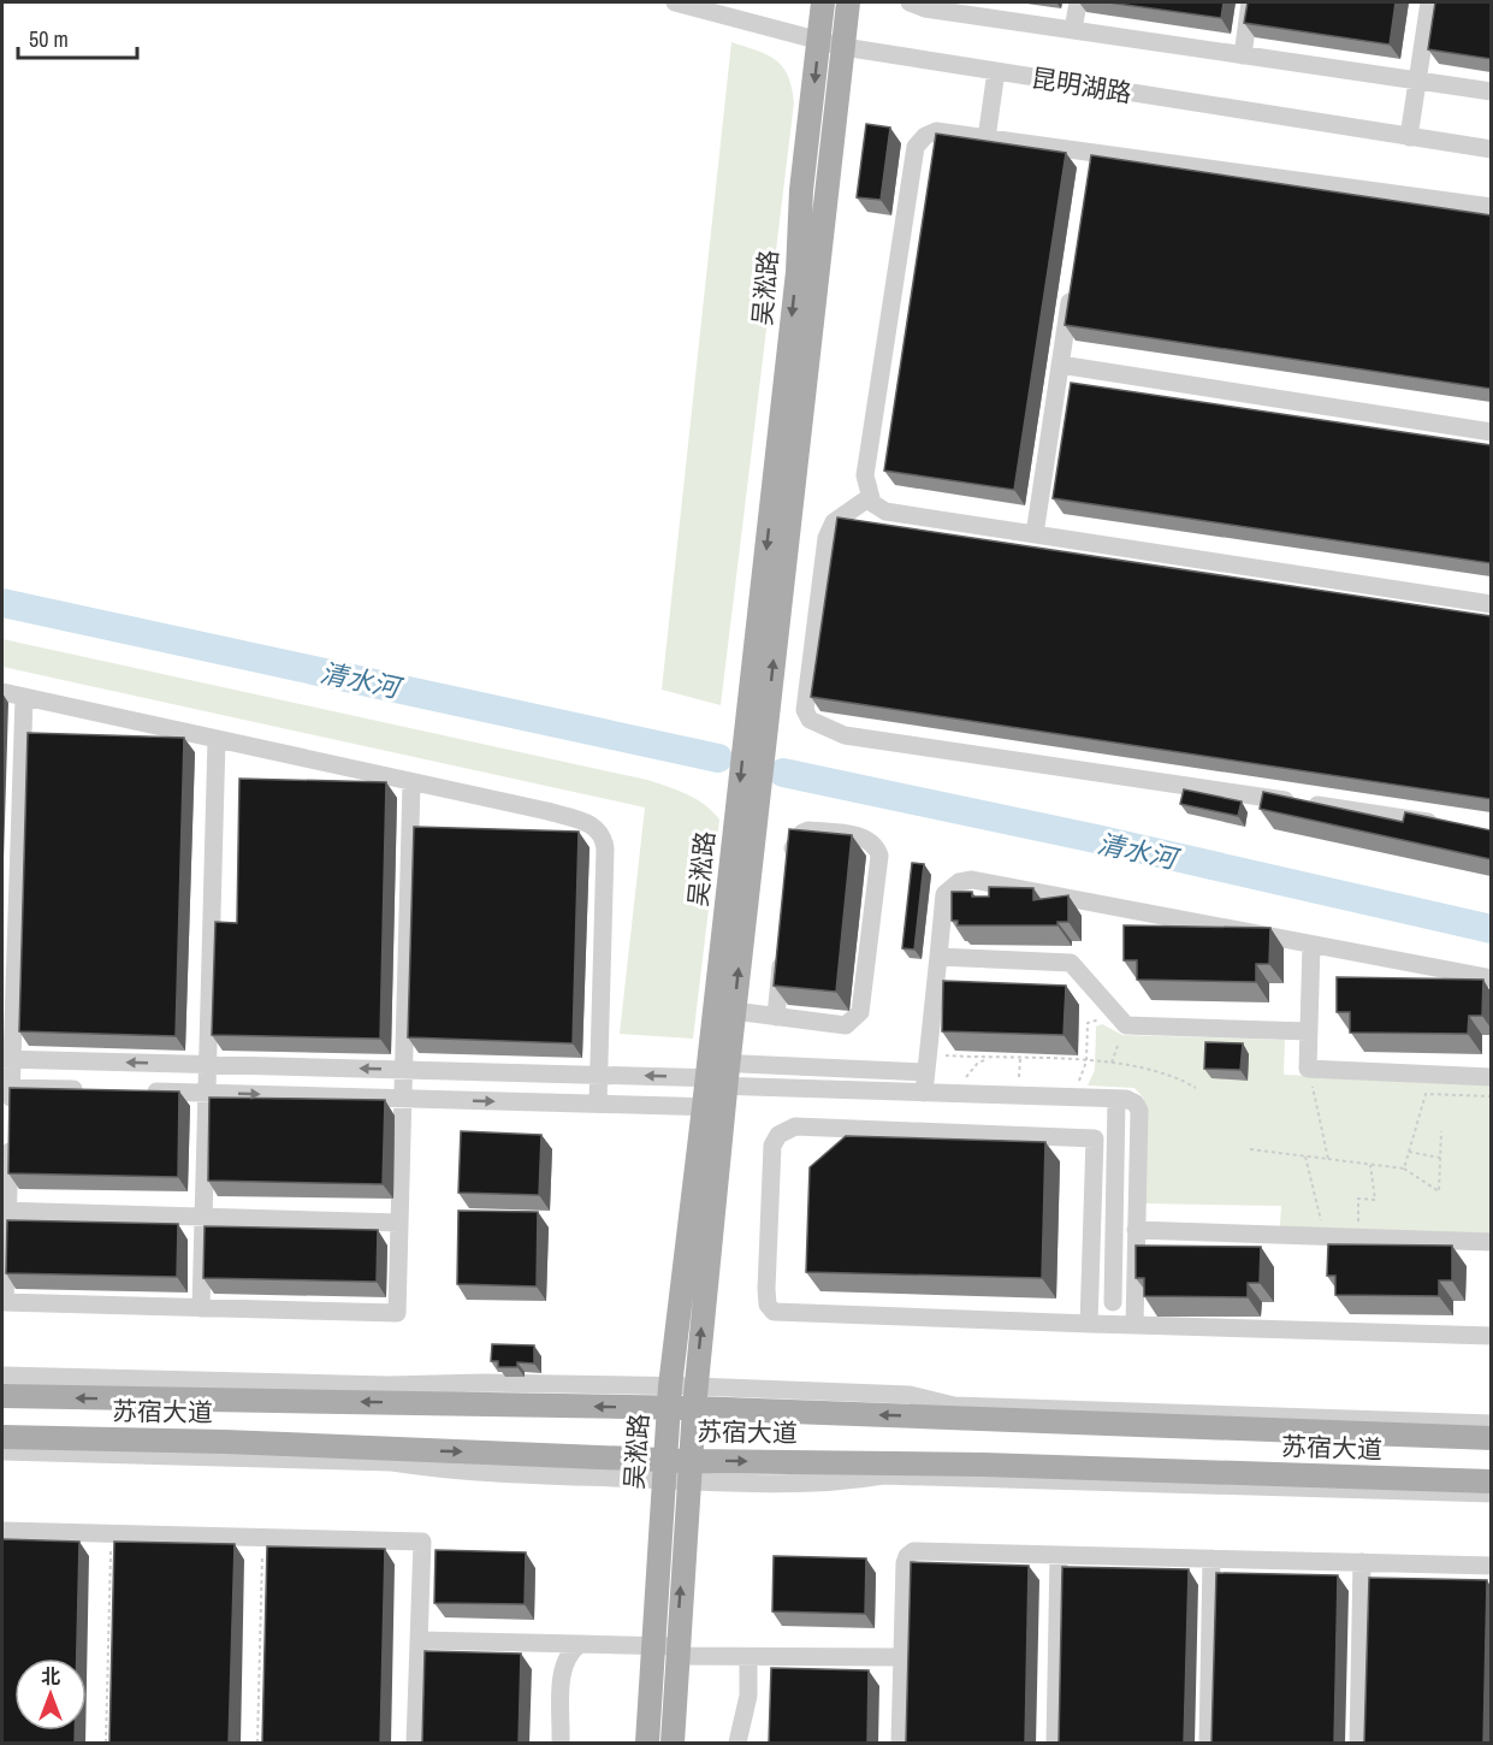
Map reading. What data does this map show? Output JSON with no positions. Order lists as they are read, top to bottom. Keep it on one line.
{"streets":{"main road":["吴淞路","苏宿大道"],"street":["昆明湖路"]},"crossings":[["昆明湖路","吴淞路"],["吴淞路","苏宿大道"]],"water":["清水河"],"scale_bar":"50 m","north":"top"}
